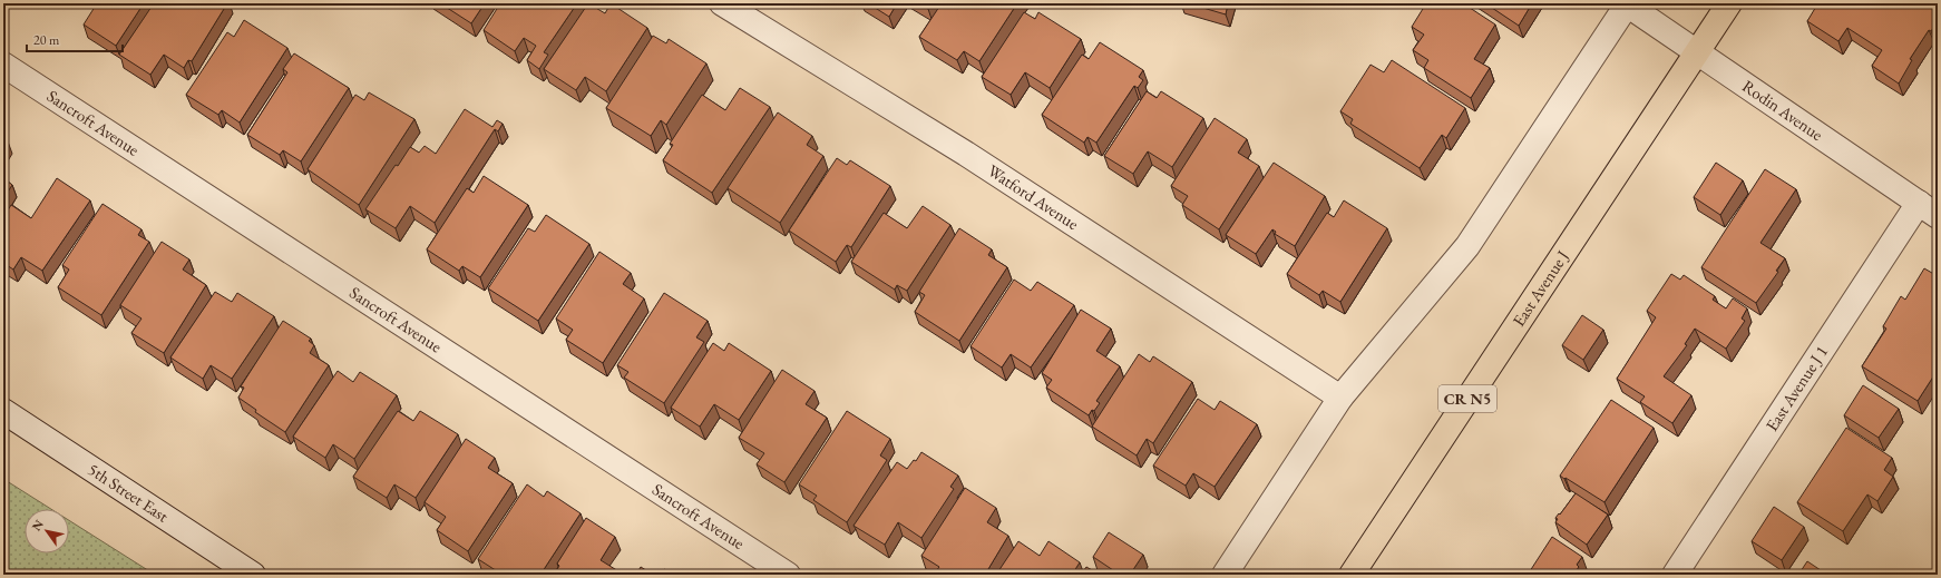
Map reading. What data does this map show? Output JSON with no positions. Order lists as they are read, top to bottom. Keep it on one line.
{"streets":{"main road":["East Avenue J","CR N5"],"street":["Rodin Avenue","Sancroft Avenue","Watford Avenue","East Avenue J 1","5th Street East"]},"crossings":[["Rodin Avenue","East Avenue J"],["Rodin Avenue","East Avenue J 1"]],"scale_bar":"20 m","north":"top left"}
